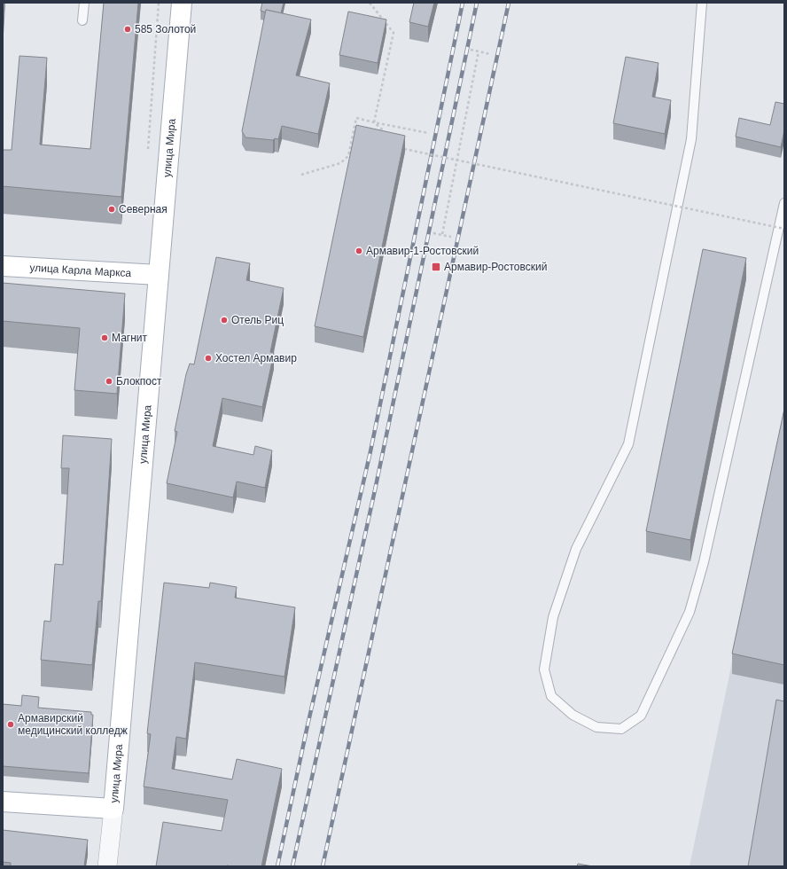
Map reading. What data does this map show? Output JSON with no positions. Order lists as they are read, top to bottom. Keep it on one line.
{"streets":{"main road":["улица Мира","улица Карла Маркса"]},"crossings":[["улица Мира","улица Карла Маркса"]],"places":{"other":["585 Золотой","Северная","Армавир-1-Ростовский","Отель Риц","Магнит","Хостел Армавир","Блокпост","Армавирский медицинский колледж"],"transit":["Армавир-Ростовский"]}}
